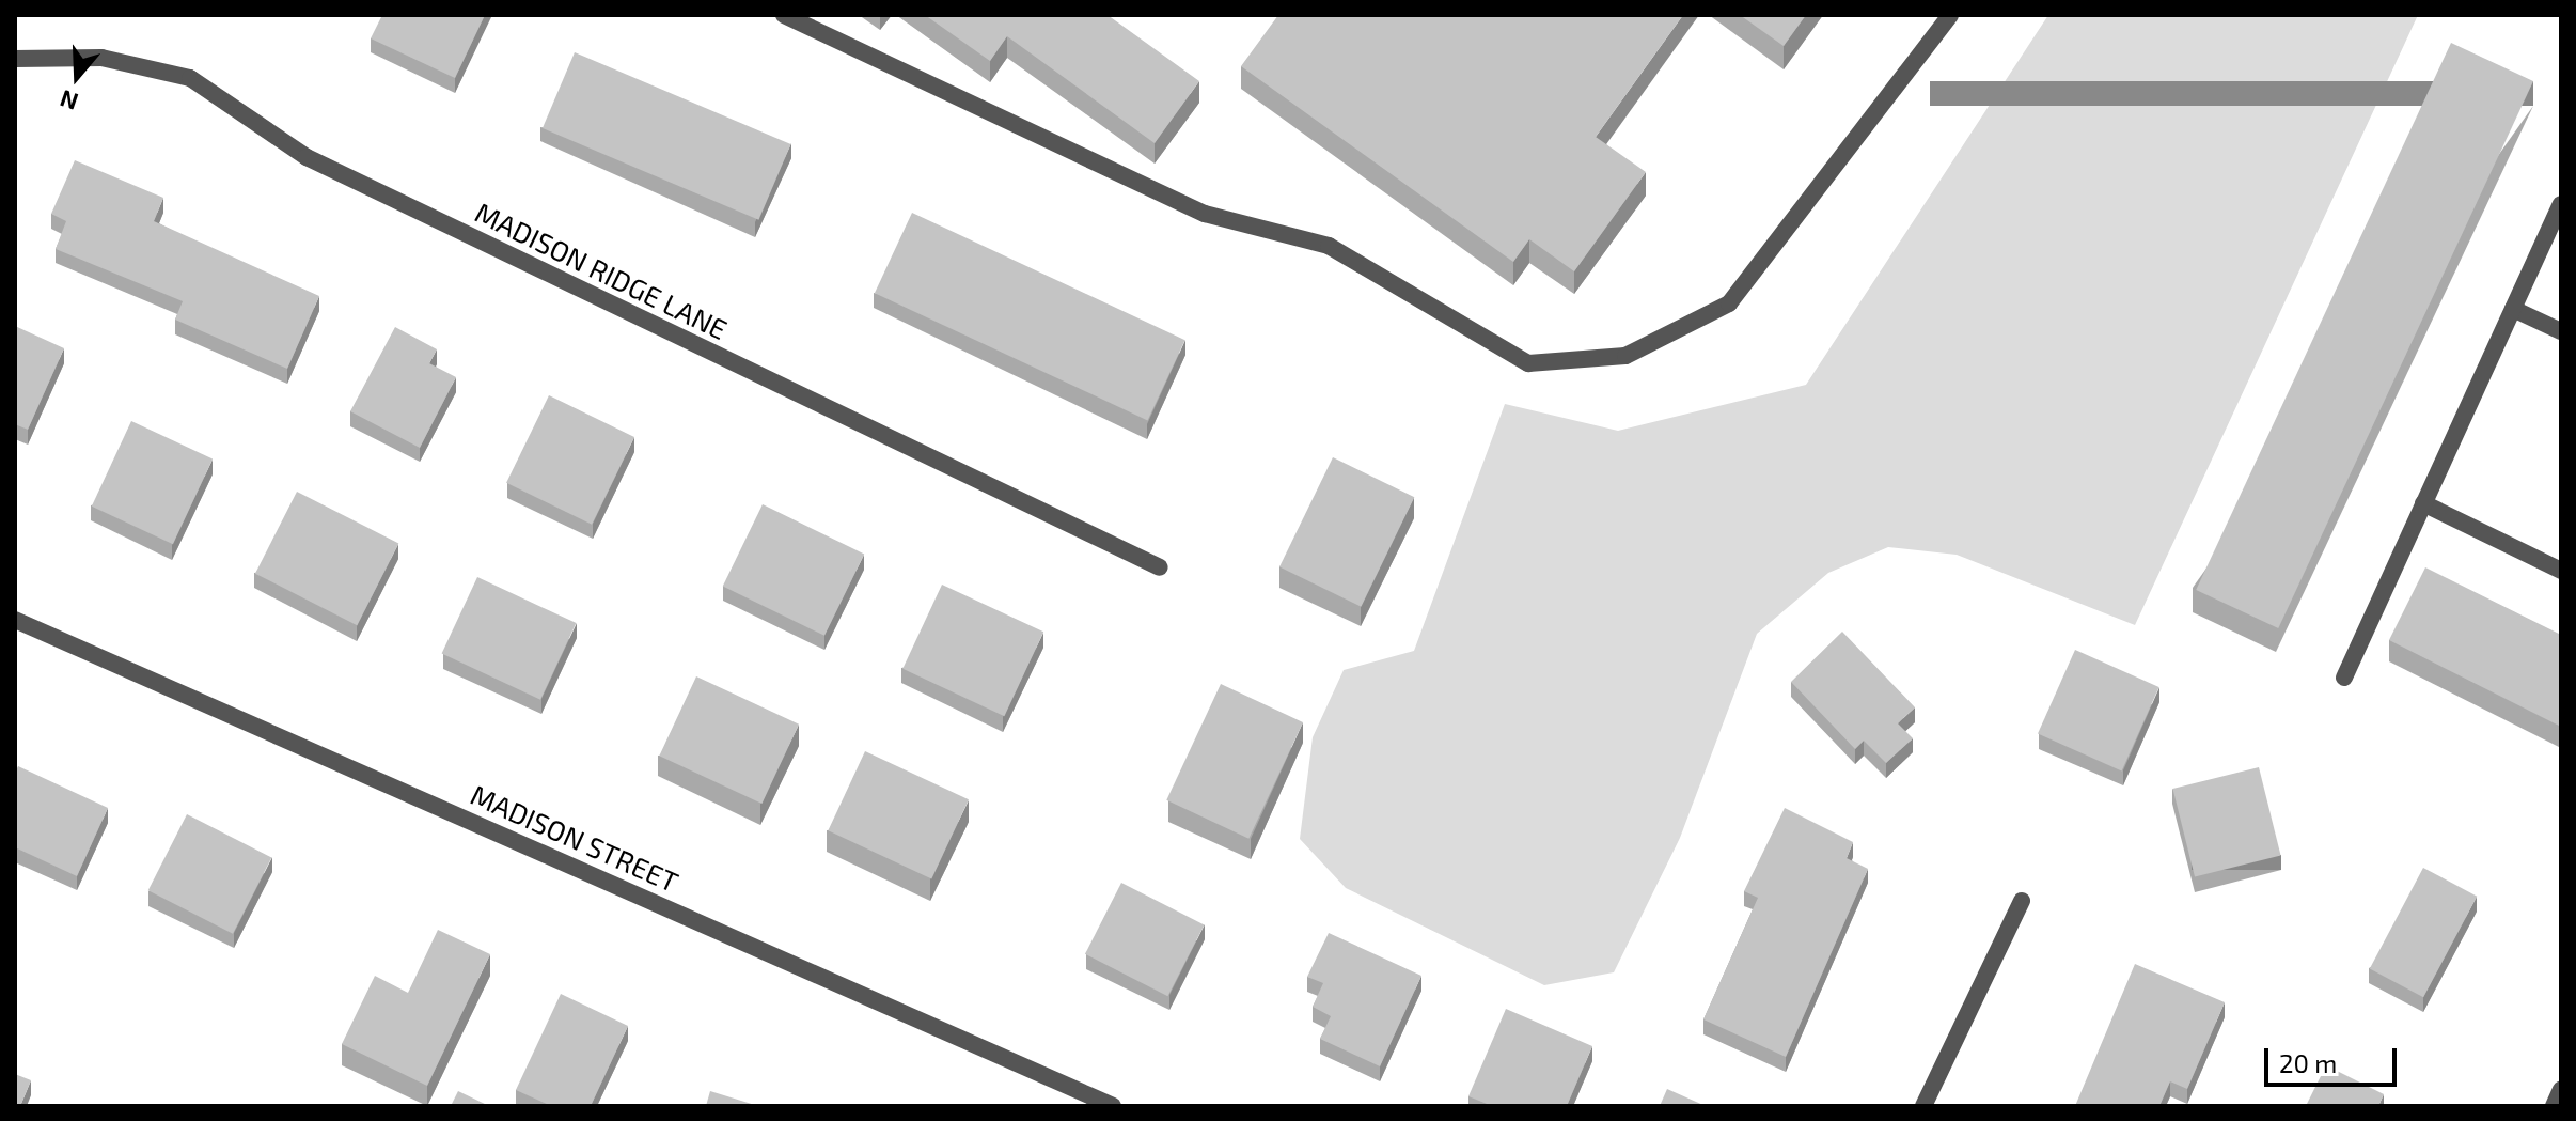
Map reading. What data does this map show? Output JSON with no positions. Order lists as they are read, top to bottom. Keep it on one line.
{"streets":{"street":["MADISON RIDGE LANE","MADISON STREET"]},"scale_bar":"20 m","north":"bottom"}
